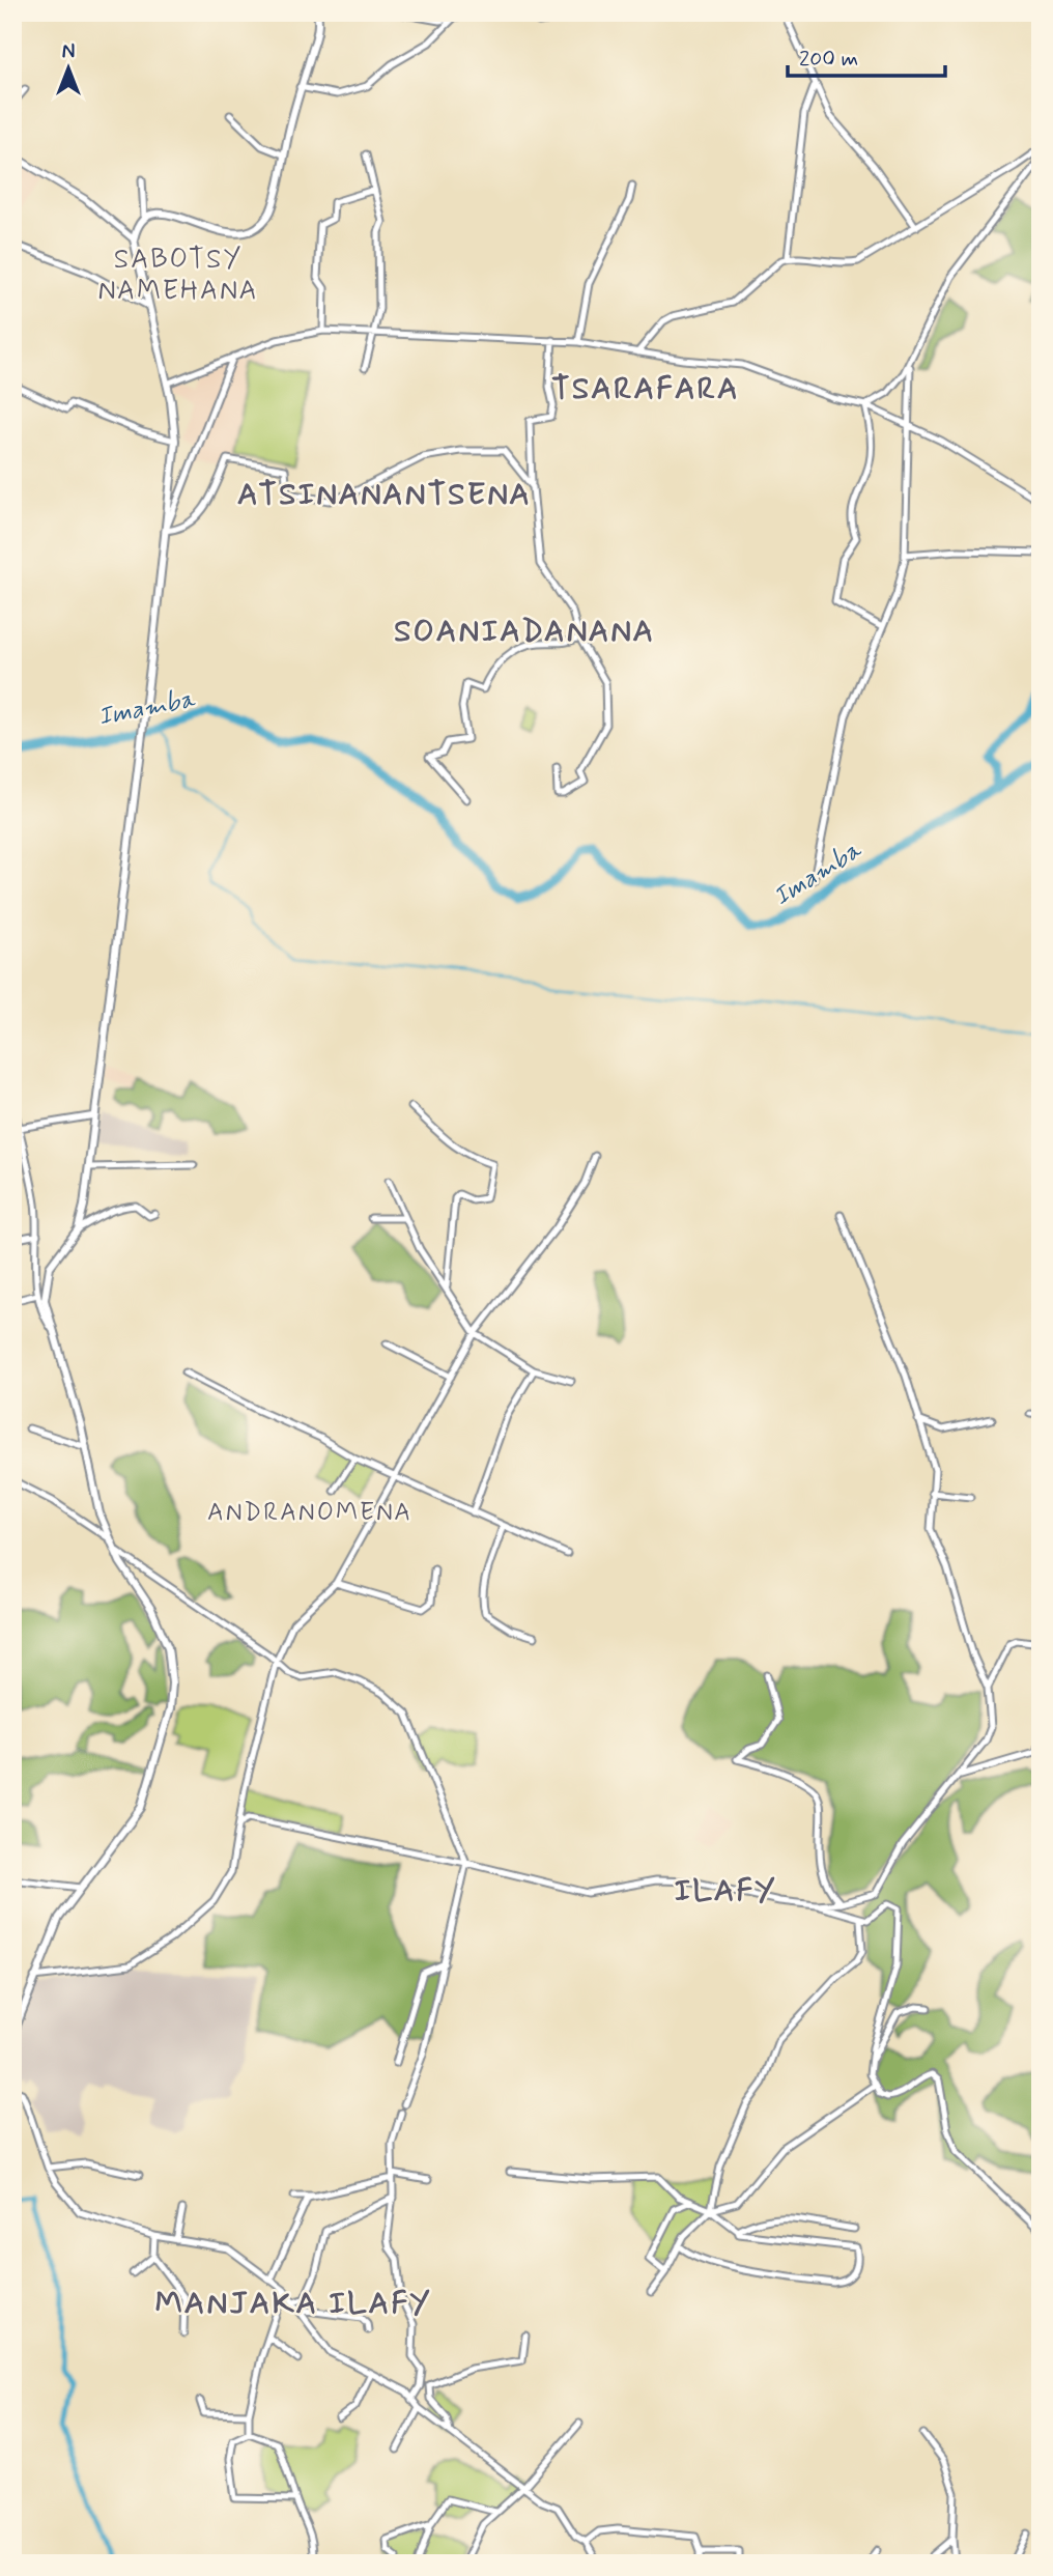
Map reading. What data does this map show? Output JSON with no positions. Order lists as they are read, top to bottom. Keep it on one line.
{"districts":["SABOTSY NAMEHANA","TSARAFARA","ATSINANANTSENA","SOANIADANANA","ANDRANOMENA","ILAFY","MANJAKA ILAFY"],"water":["Imamba"],"scale_bar":"200 m","north":"top"}
